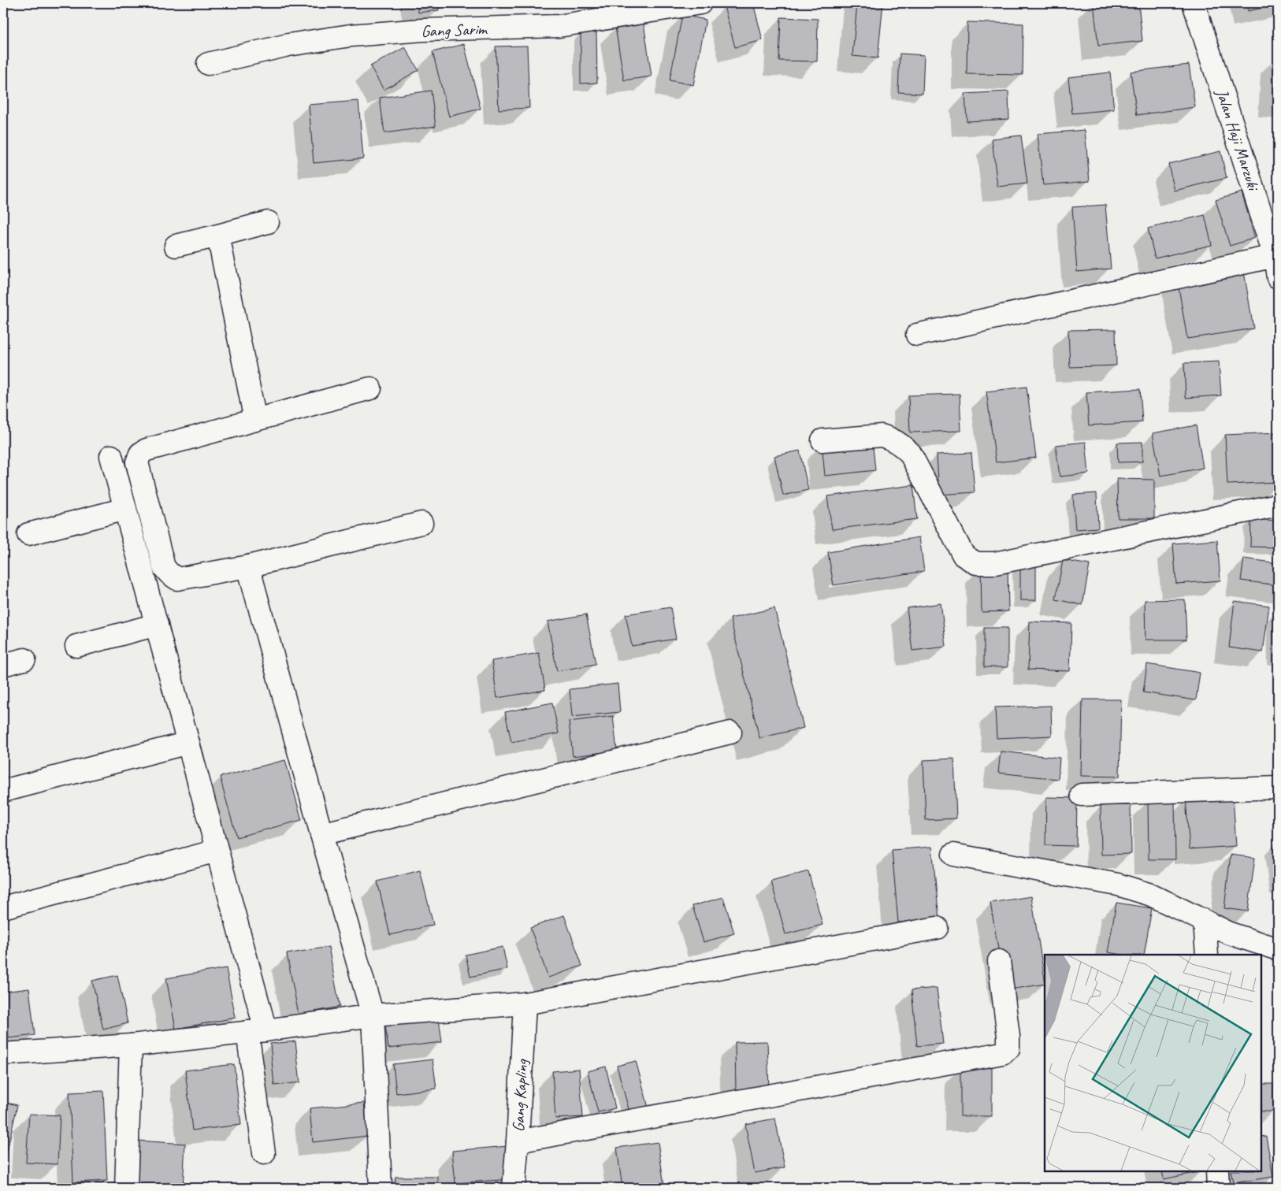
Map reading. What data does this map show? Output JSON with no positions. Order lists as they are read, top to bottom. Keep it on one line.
{"streets":{"street":["Gang Sarim","Jalan Haji Marzuki","Gang Kapling"]}}
